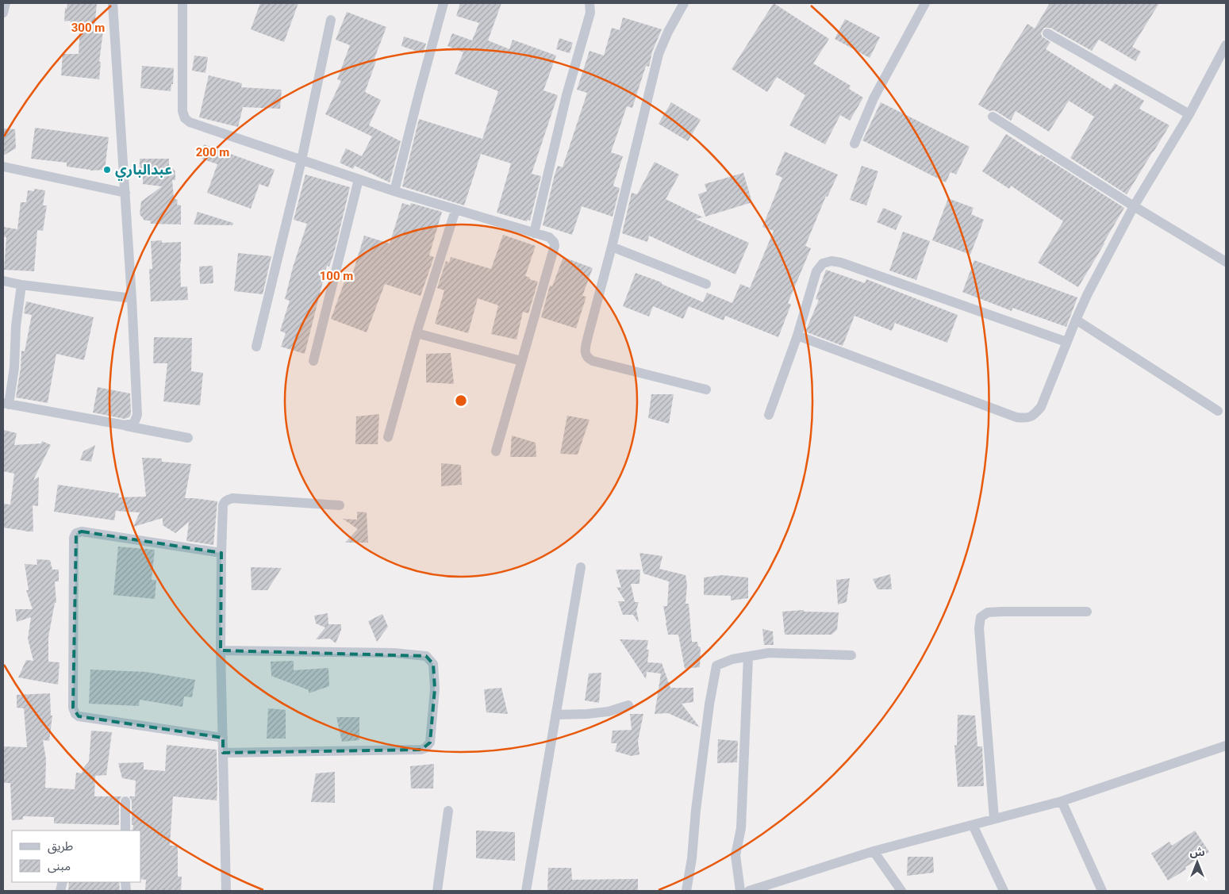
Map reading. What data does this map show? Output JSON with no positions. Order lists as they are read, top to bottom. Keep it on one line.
{"places":["عبدالباري"],"legend":["طريق","مبنى"],"north":"top","rings":["300 m","200 m","100 m"]}
